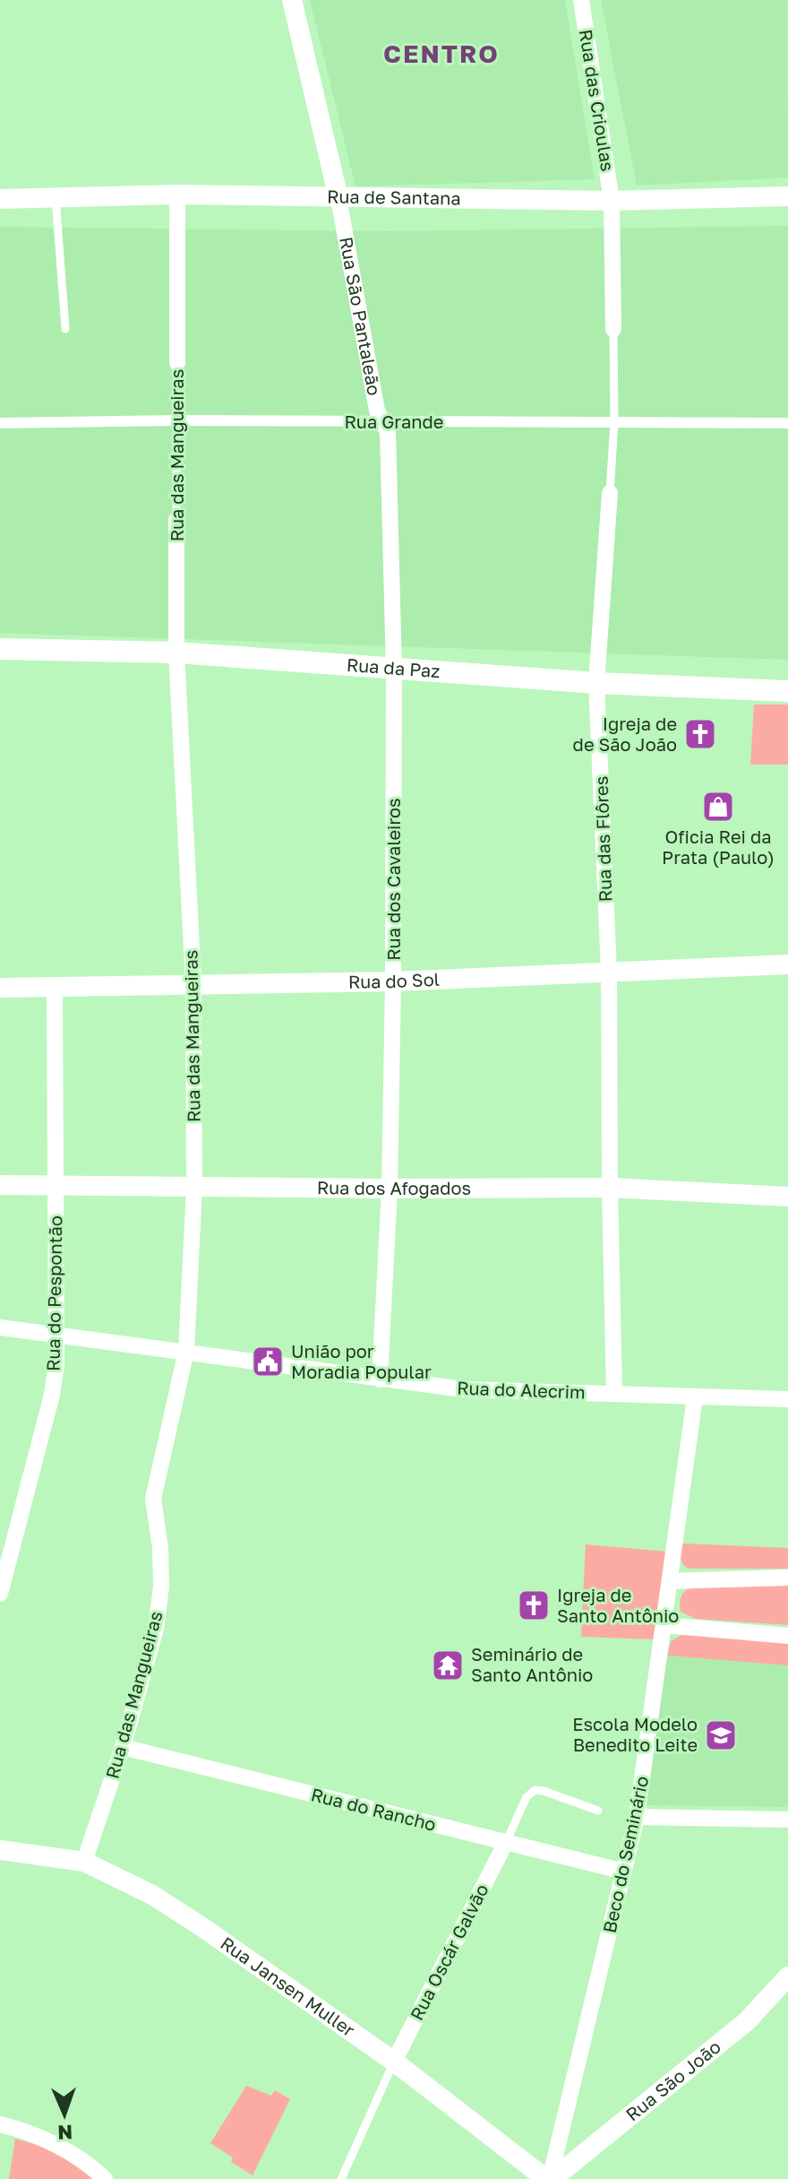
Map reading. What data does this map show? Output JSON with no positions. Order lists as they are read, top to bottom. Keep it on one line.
{"streets":{"main road":["Rua da Paz"],"street":["Rua das Crioulas","Rua de Santana","Rua São Pantaleão","Rua Grande","Rua das Mangueiras","Rua das Flôres","Rua dos Cavaleiros","Rua do Sol","Rua dos Afogados","Rua do Pespontão","Rua do Alecrim","Rua do Rancho","Beco do Seminário","Rua Oscár Galvão","Rua Jansen Muller","Rua São João"]},"crossings":[["Rua das Crioulas","Rua de Santana"],["Rua das Crioulas","Rua das Flôres"],["Rua de Santana","Rua São Pantaleão"],["Rua de Santana","Rua das Mangueiras"],["Rua de Santana","Rua das Flôres"],["Rua São Pantaleão","Rua Grande"],["Rua São Pantaleão","Rua dos Cavaleiros"],["Rua Grande","Rua das Mangueiras"],["Rua Grande","Rua das Flôres"],["Rua Grande","Rua dos Cavaleiros"],["Rua das Mangueiras","Rua da Paz"],["Rua das Mangueiras","Rua do Sol"],["Rua das Mangueiras","Rua dos Afogados"],["Rua das Mangueiras","Rua do Alecrim"],["Rua das Mangueiras","Rua do Rancho"],["Rua das Mangueiras","Rua Jansen Muller"],["Rua da Paz","Rua das Flôres"],["Rua da Paz","Rua dos Cavaleiros"],["Rua das Flôres","Rua do Sol"],["Rua das Flôres","Rua dos Afogados"],["Rua das Flôres","Rua do Alecrim"],["Rua dos Cavaleiros","Rua do Sol"],["Rua dos Cavaleiros","Rua dos Afogados"],["Rua dos Cavaleiros","Rua do Alecrim"],["Rua do Sol","Rua do Pespontão"],["Rua dos Afogados","Rua do Pespontão"],["Rua do Pespontão","Rua do Alecrim"],["Rua do Alecrim","Beco do Seminário"],["Rua do Rancho","Beco do Seminário"],["Rua do Rancho","Rua Oscár Galvão"],["Beco do Seminário","Rua Jansen Muller"],["Beco do Seminário","Rua São João"],["Rua Oscár Galvão","Rua Jansen Muller"],["Rua Jansen Muller","Rua São João"]],"districts":["CENTRO"],"places":{"church":["Igreja de de São João","Igreja de Santo Antônio"],"shop":["Oficia Rei da Prata (Paulo)"],"public building":["União por Moradia Popular"],"temple":["Seminário de Santo Antônio"],"school or university":["Escola Modelo Benedito Leite"]},"north":"bottom"}
